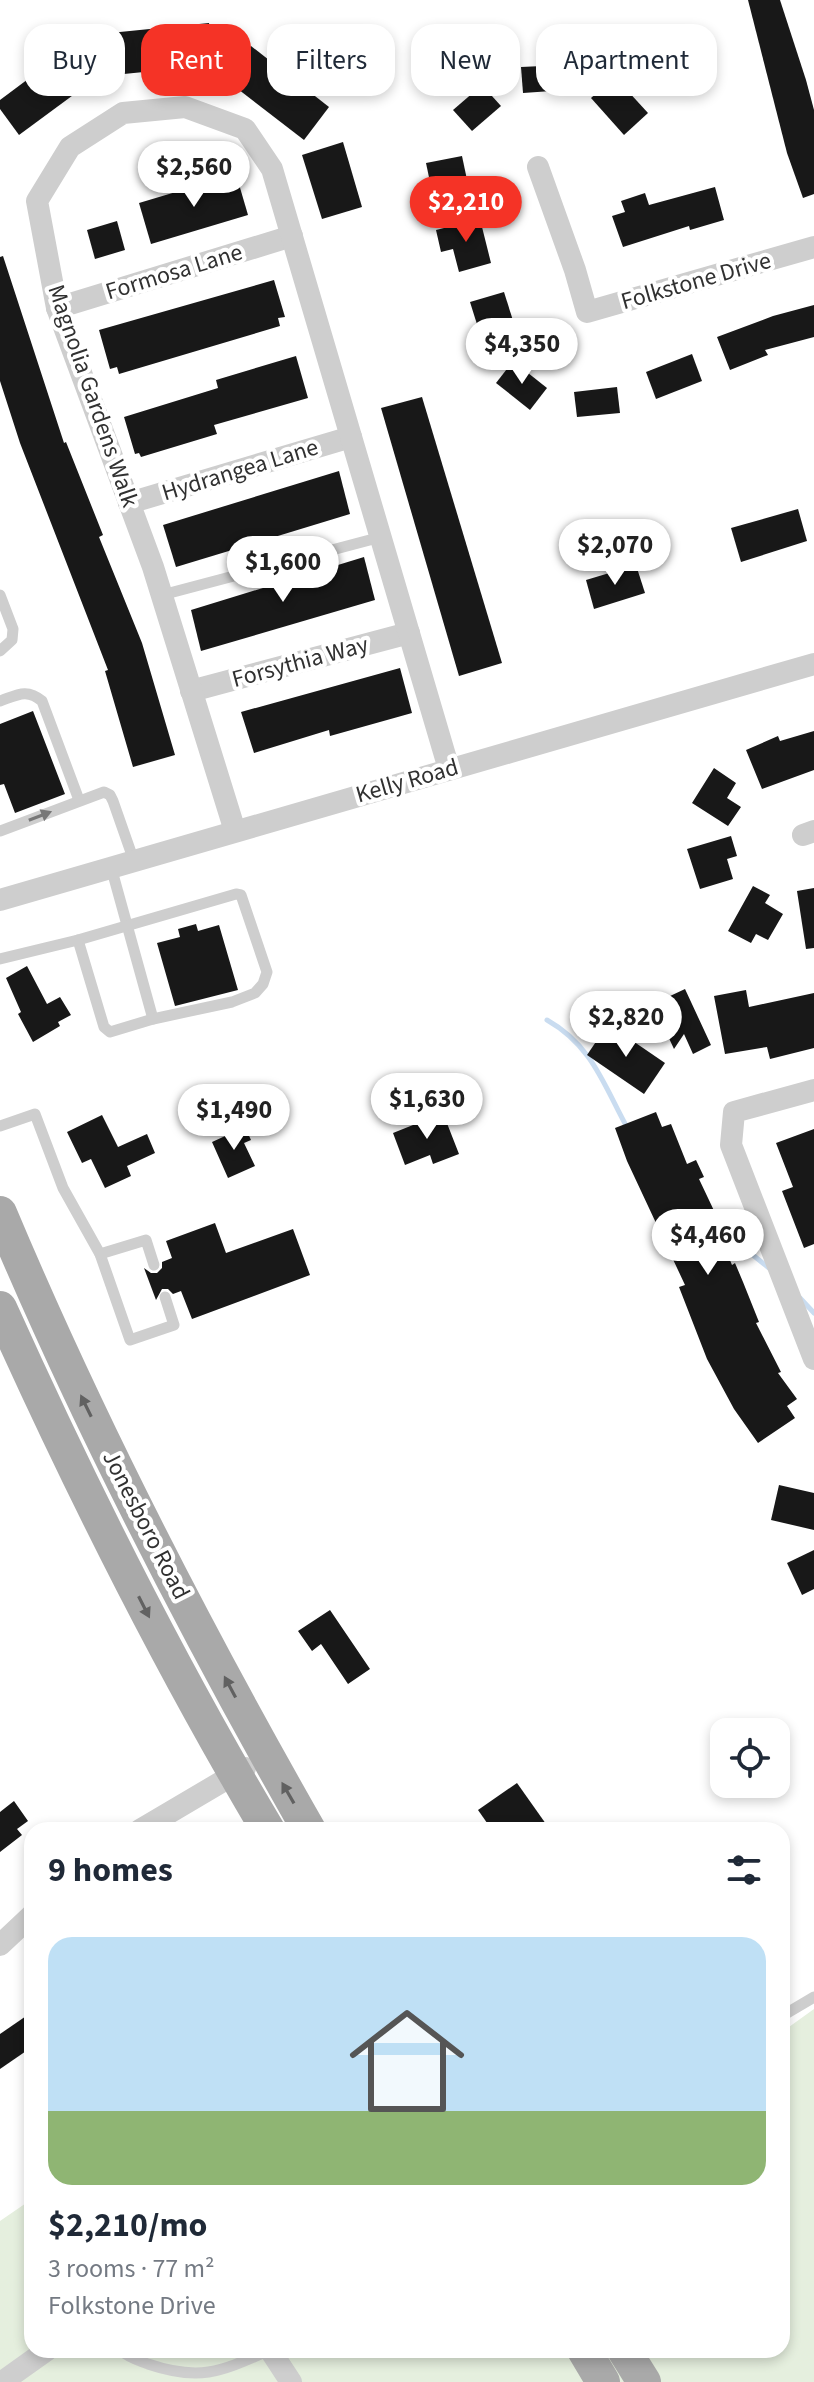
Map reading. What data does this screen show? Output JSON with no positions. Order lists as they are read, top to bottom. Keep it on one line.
{"streets":{"main road":["Jonesboro Road"],"street":["Formosa Lane","Folkstone Drive","Magnolia Gardens Walk","Hydrangea Lane","Forsythia Way","Kelly Road"]},"crossings":[["Formosa Lane","Magnolia Gardens Walk"],["Magnolia Gardens Walk","Hydrangea Lane"],["Magnolia Gardens Walk","Forsythia Way"],["Magnolia Gardens Walk","Kelly Road"]],"page":{"chip":["Buy","Rent","Filters","New","Apartment"],"price":["$2,560","$2,210","$4,350","$2,070","$1,600","$2,820","$1,630","$1,490","$4,460"],"heading":"9 homes","list":[{"name":"$2,210/mo","note":"3 rooms · 77 m² · Folkstone Drive"}]}}
